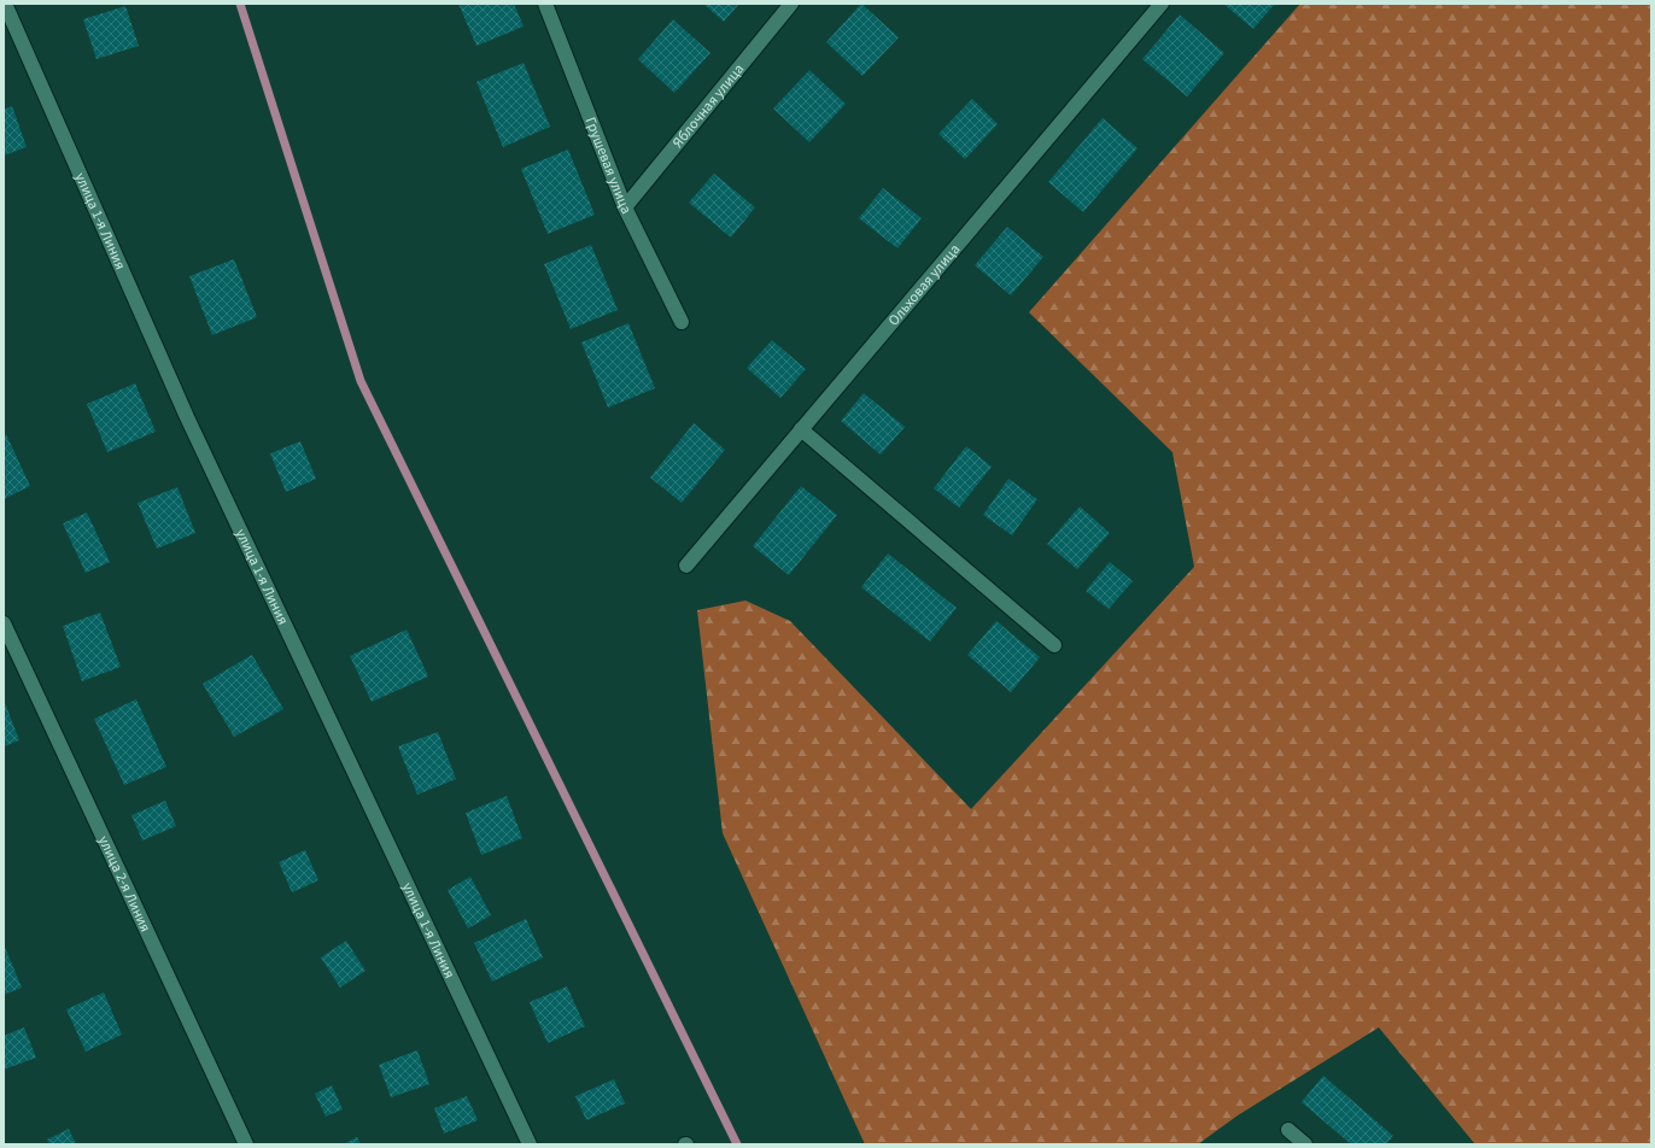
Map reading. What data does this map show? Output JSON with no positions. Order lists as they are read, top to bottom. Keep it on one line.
{"streets":{"street":["Яблочная улица","Грушевая улица","улица 1-я Линия","Ольховая улица","улица 2-я Линия"]},"crossings":[["Яблочная улица","Грушевая улица"]]}
